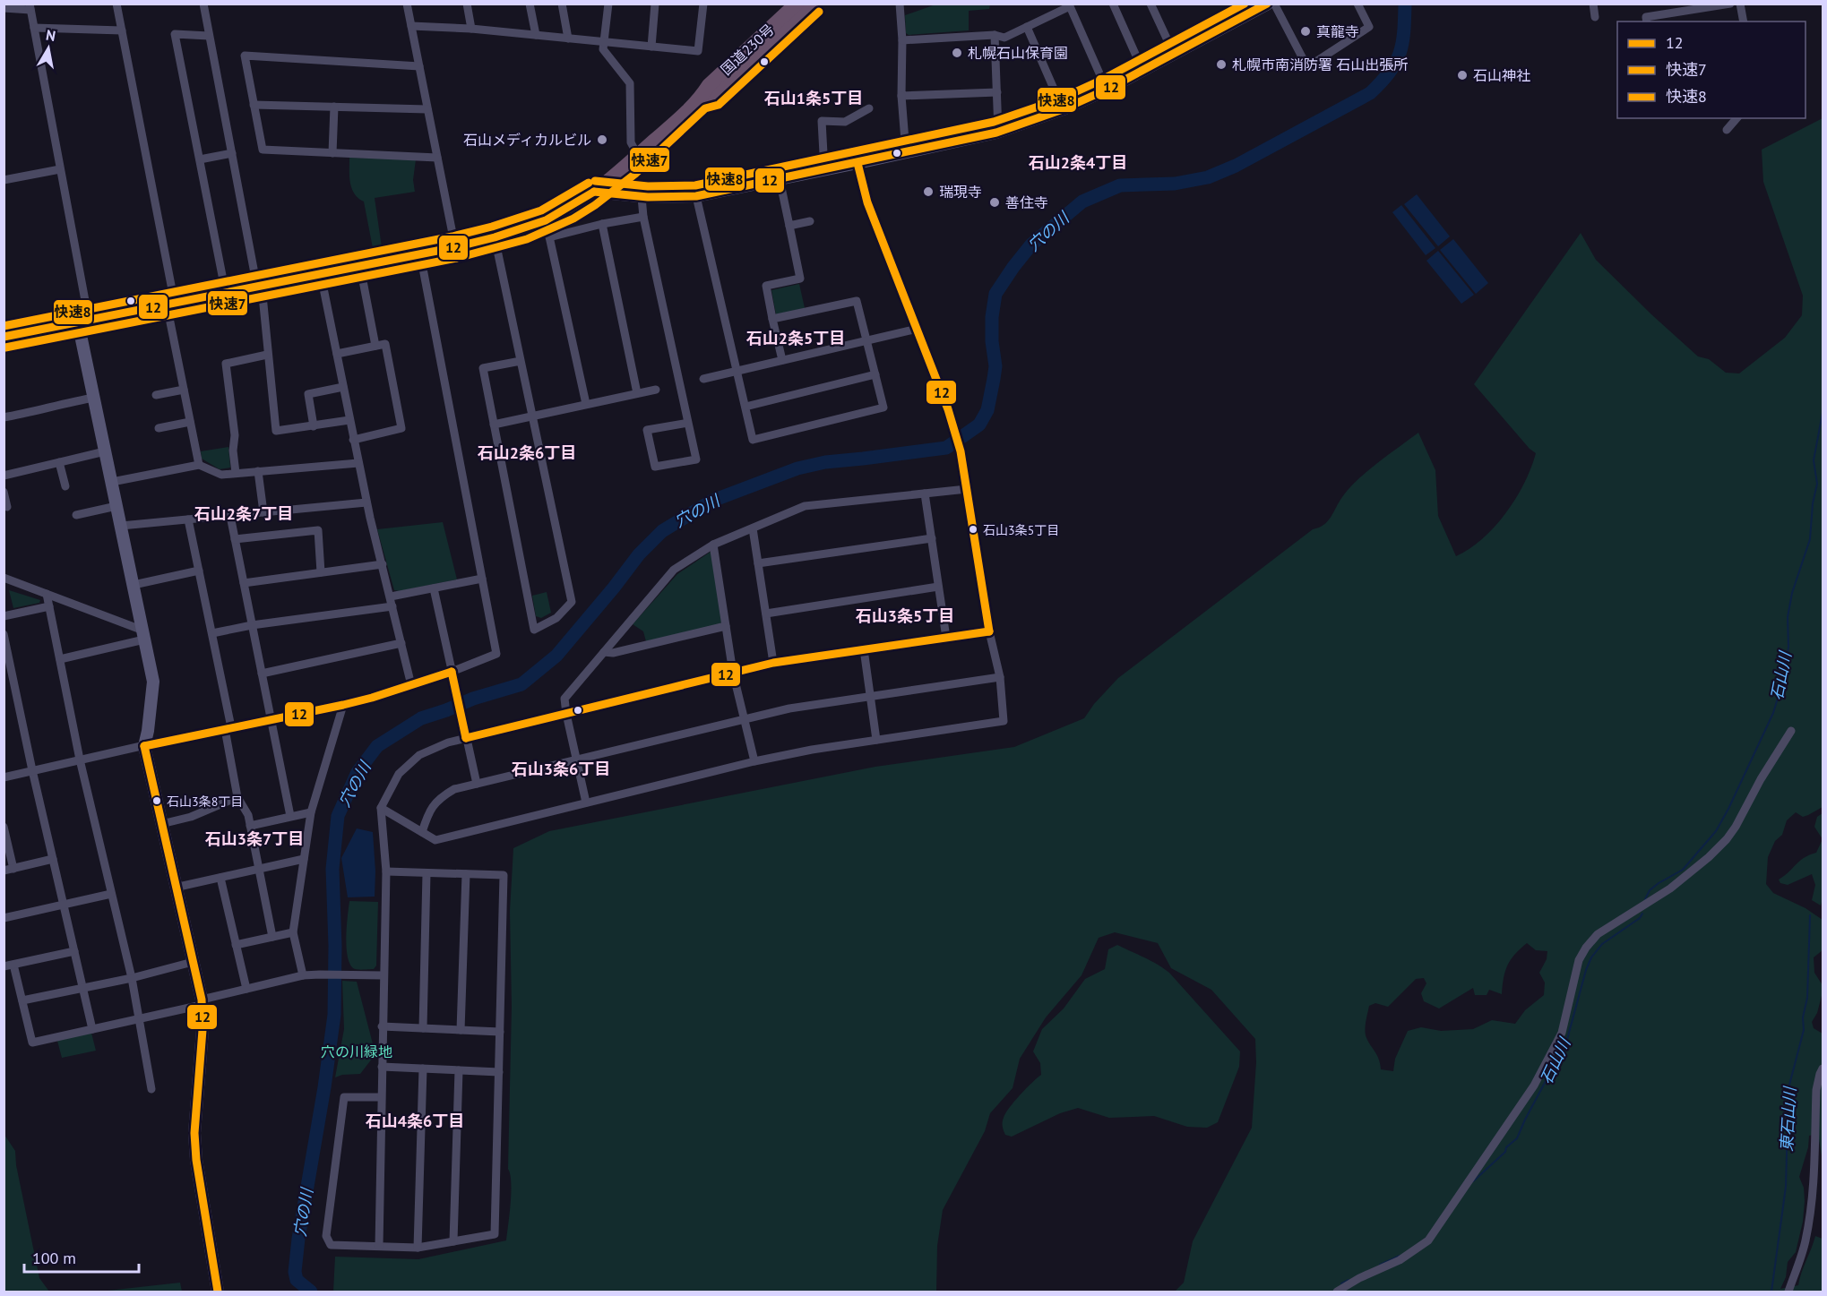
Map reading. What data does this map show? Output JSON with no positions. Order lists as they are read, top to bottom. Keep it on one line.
{"streets":{"highway":["国道230号"]},"districts":["石山1条5丁目","石山2条4丁目","石山2条5丁目","石山2条6丁目","石山2条7丁目","石山3条5丁目","石山3条6丁目","石山3条7丁目","石山4条6丁目"],"water":["穴の川","石山川","東石山川"],"parks":["穴の川緑地"],"places":["真龍寺","札幌石山保育園","札幌市南消防署 石山出張所","石山神社","石山メディカルビル","瑞現寺","善住寺","石山3条5丁目","石山3条8丁目"],"lines":["transit line 12","transit line 快速8","transit line 快速7"],"legend":["12","快速7","快速8"],"scale_bar":"100 m","north":"top"}
